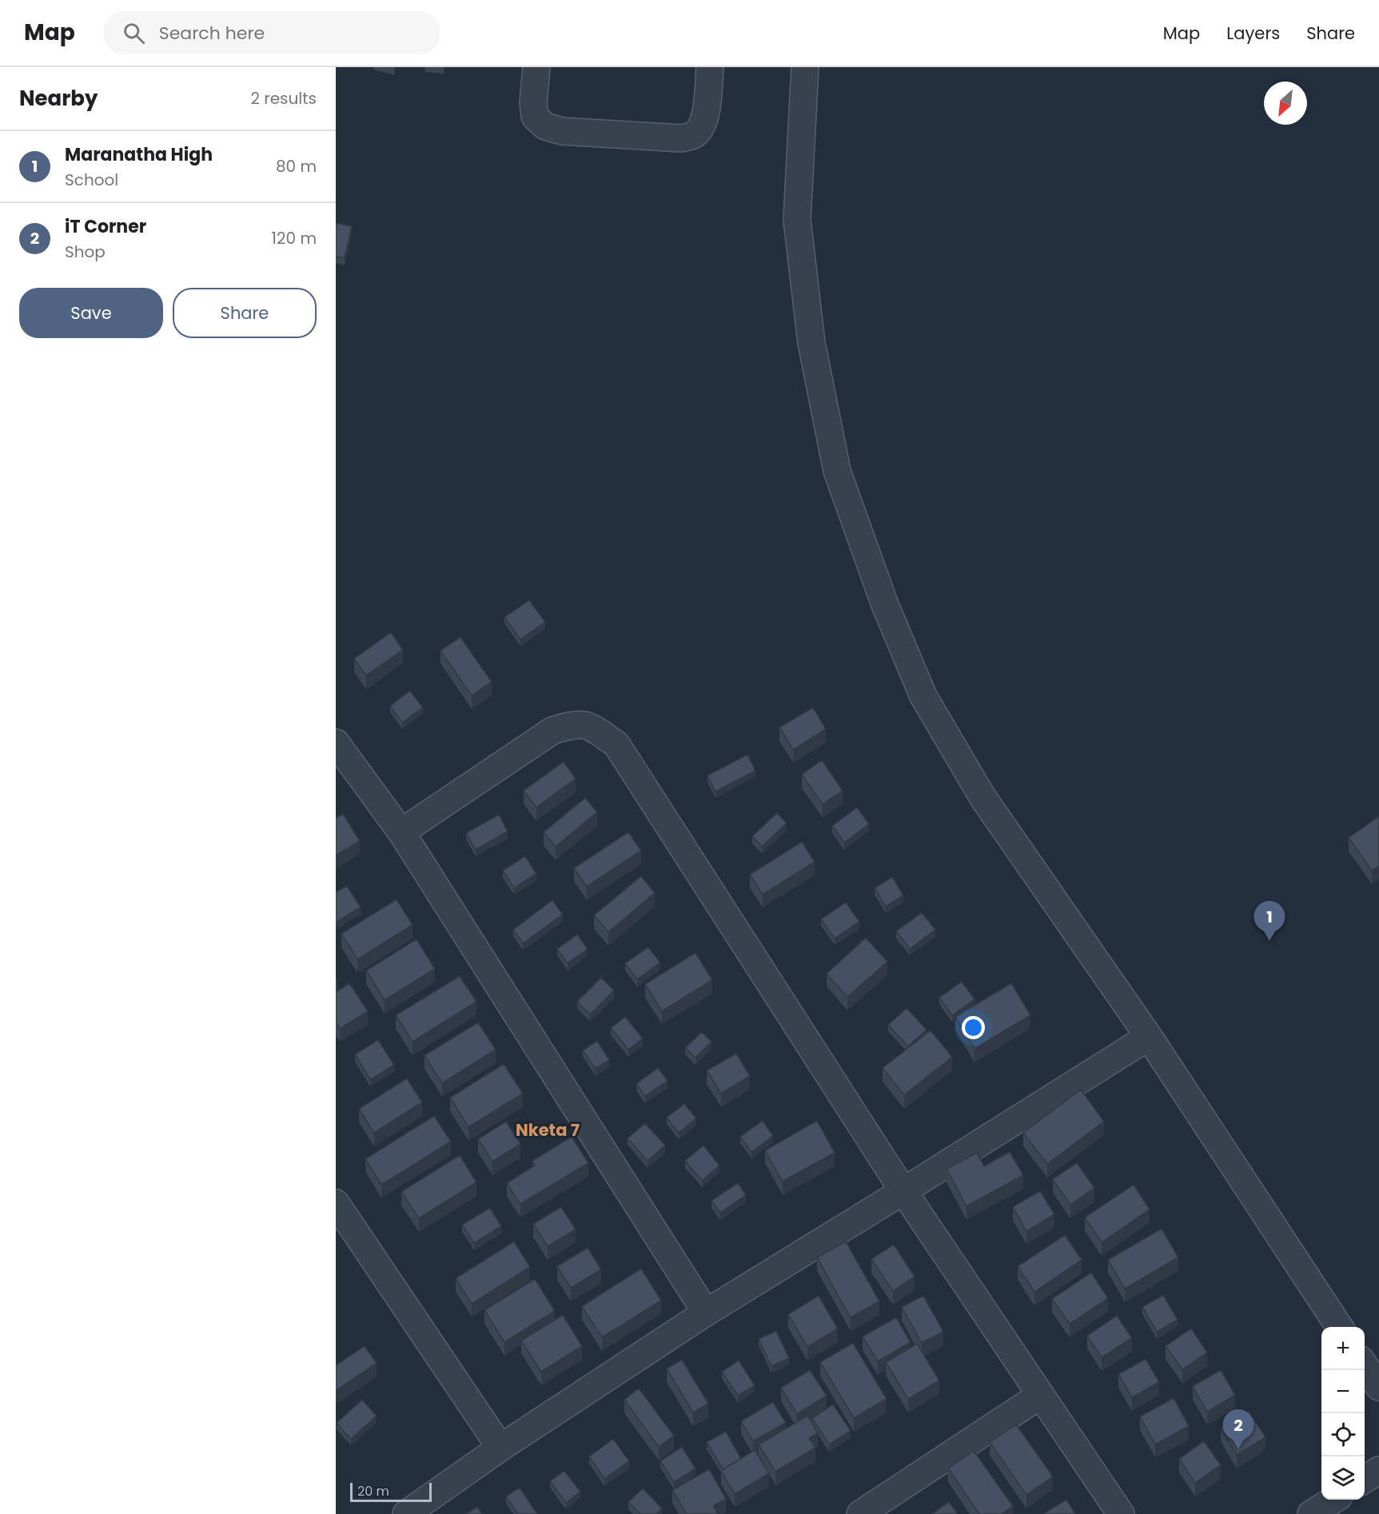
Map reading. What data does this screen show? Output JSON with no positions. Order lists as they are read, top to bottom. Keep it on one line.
{"districts":["Nketa 7"],"scale_bar":"20 m","north":"bottom left","page":{"header":"Map","search":"Search here","nav":["Map","Layers","Share"],"heading":["Nearby","2 results"],"list":[{"mark":"1","name":"Maranatha High","note":"School","value":"80 m"},{"mark":"2","name":"iT Corner","note":"Shop","value":"120 m"}],"buttons":["Save","Share"],"pins":["1","2"],"map_buttons":["+","−"],"scale":"20 m"}}
